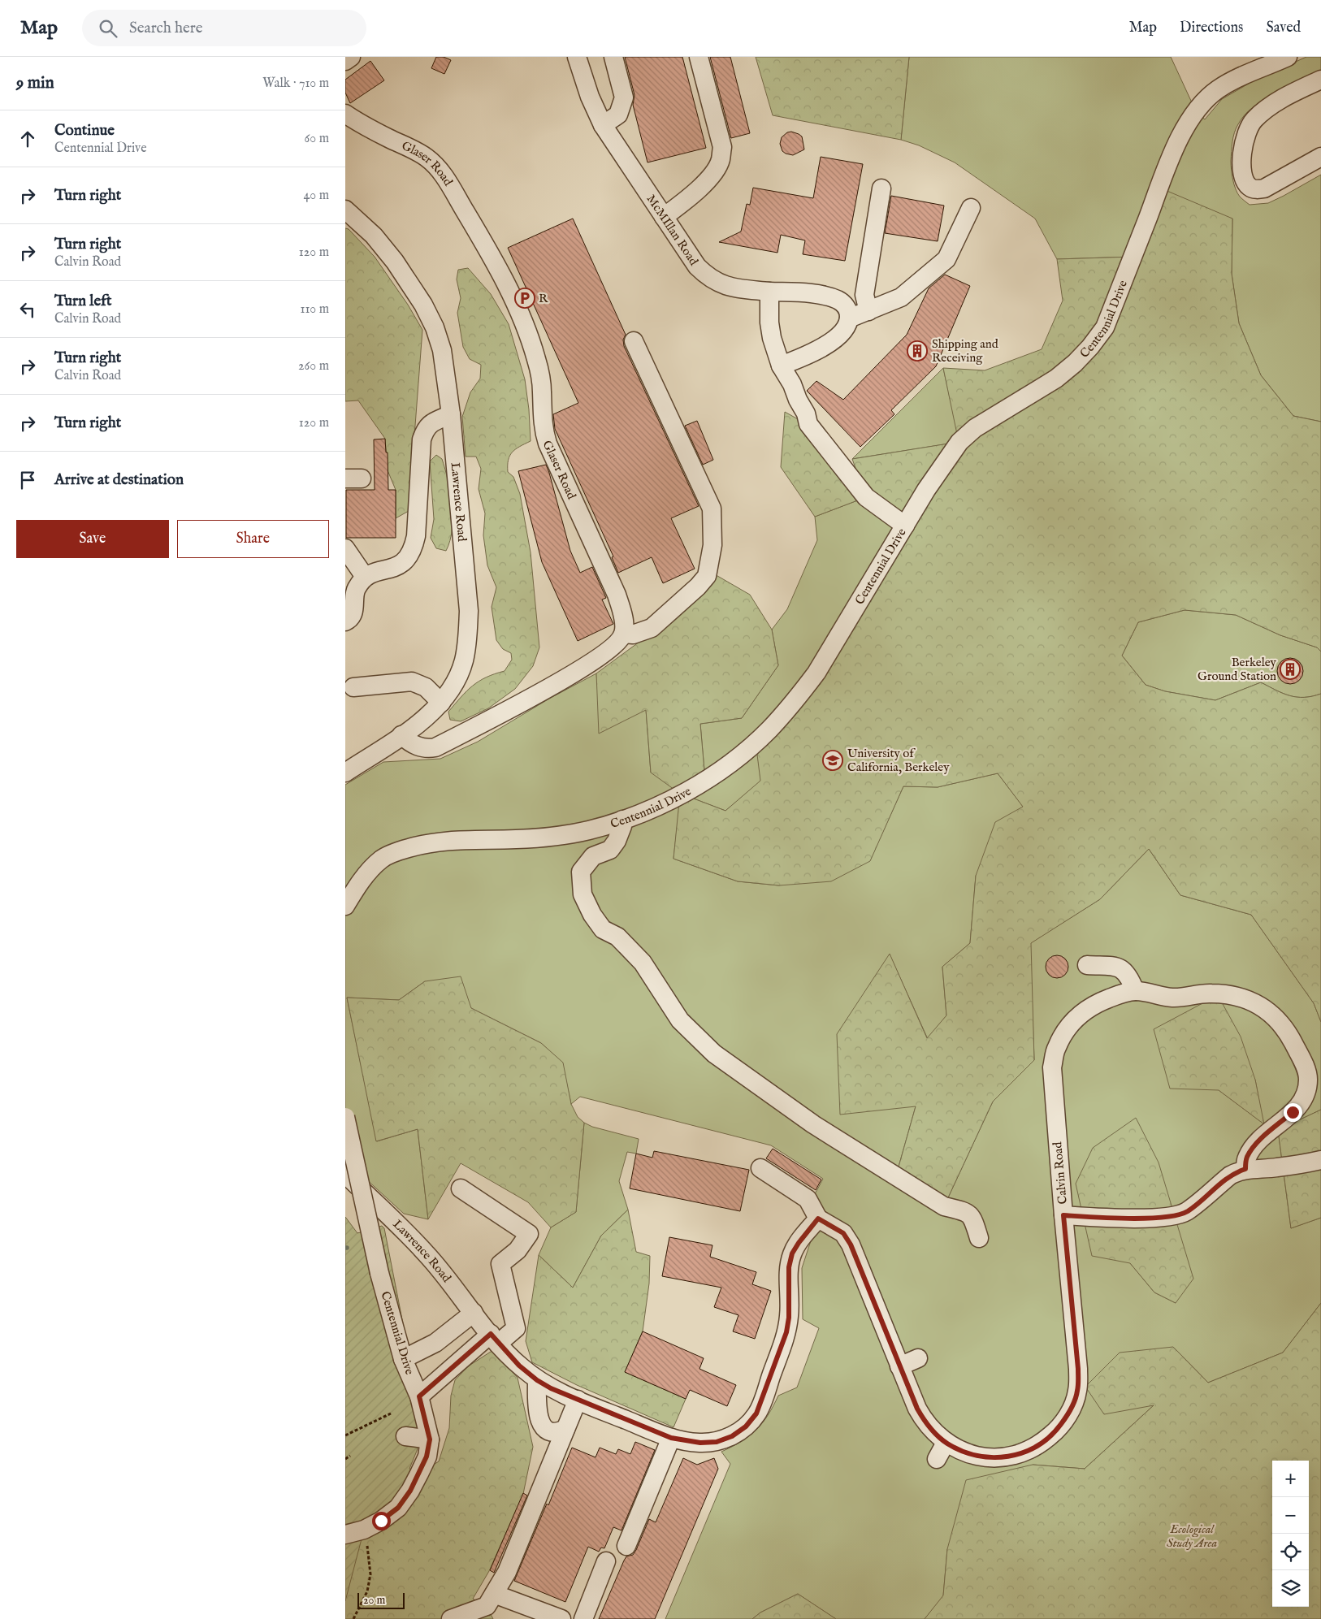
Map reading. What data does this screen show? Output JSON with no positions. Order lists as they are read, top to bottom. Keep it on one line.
{"streets":{"street":["Glaser Road","McMIllan Road","Centennial Drive","Lawrence Road","Calvin Road"]},"parks":["Ecological Study Area"],"places":{"parking":["R"],"building":["Shipping and Receiving","Berkeley Ground Station"],"school or university":["University of California, Berkeley"]},"scale_bar":"20 m","page":{"header":"Map","search":"Search here","nav":["Map","Directions","Saved"],"heading":["9 min","Walk · 710 m"],"list":[["Continue","Centennial Drive","60 m"],["Turn right","40 m"],["Turn right","Calvin Road","120 m"],["Turn left","Calvin Road","110 m"],["Turn right","Calvin Road","260 m"],["Turn right","120 m"],"Arrive at destination"],"buttons":["Save","Share"],"map_buttons":["+","−"],"scale":"20 m"}}
